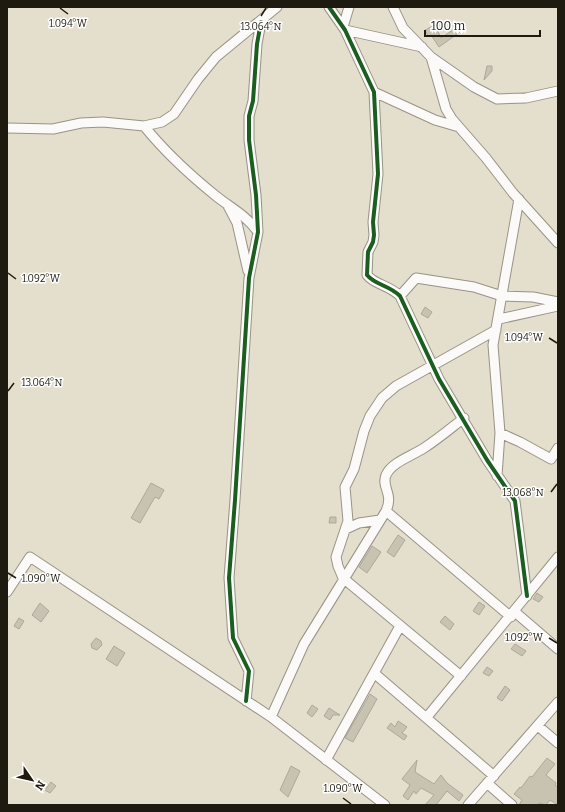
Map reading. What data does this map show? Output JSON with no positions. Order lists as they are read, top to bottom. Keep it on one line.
{"scale_bar":"100 m","north":"bottom right","coordinates":["1.094°W","13.064°N","1.092°W","13.068°N","1.090°W"]}
